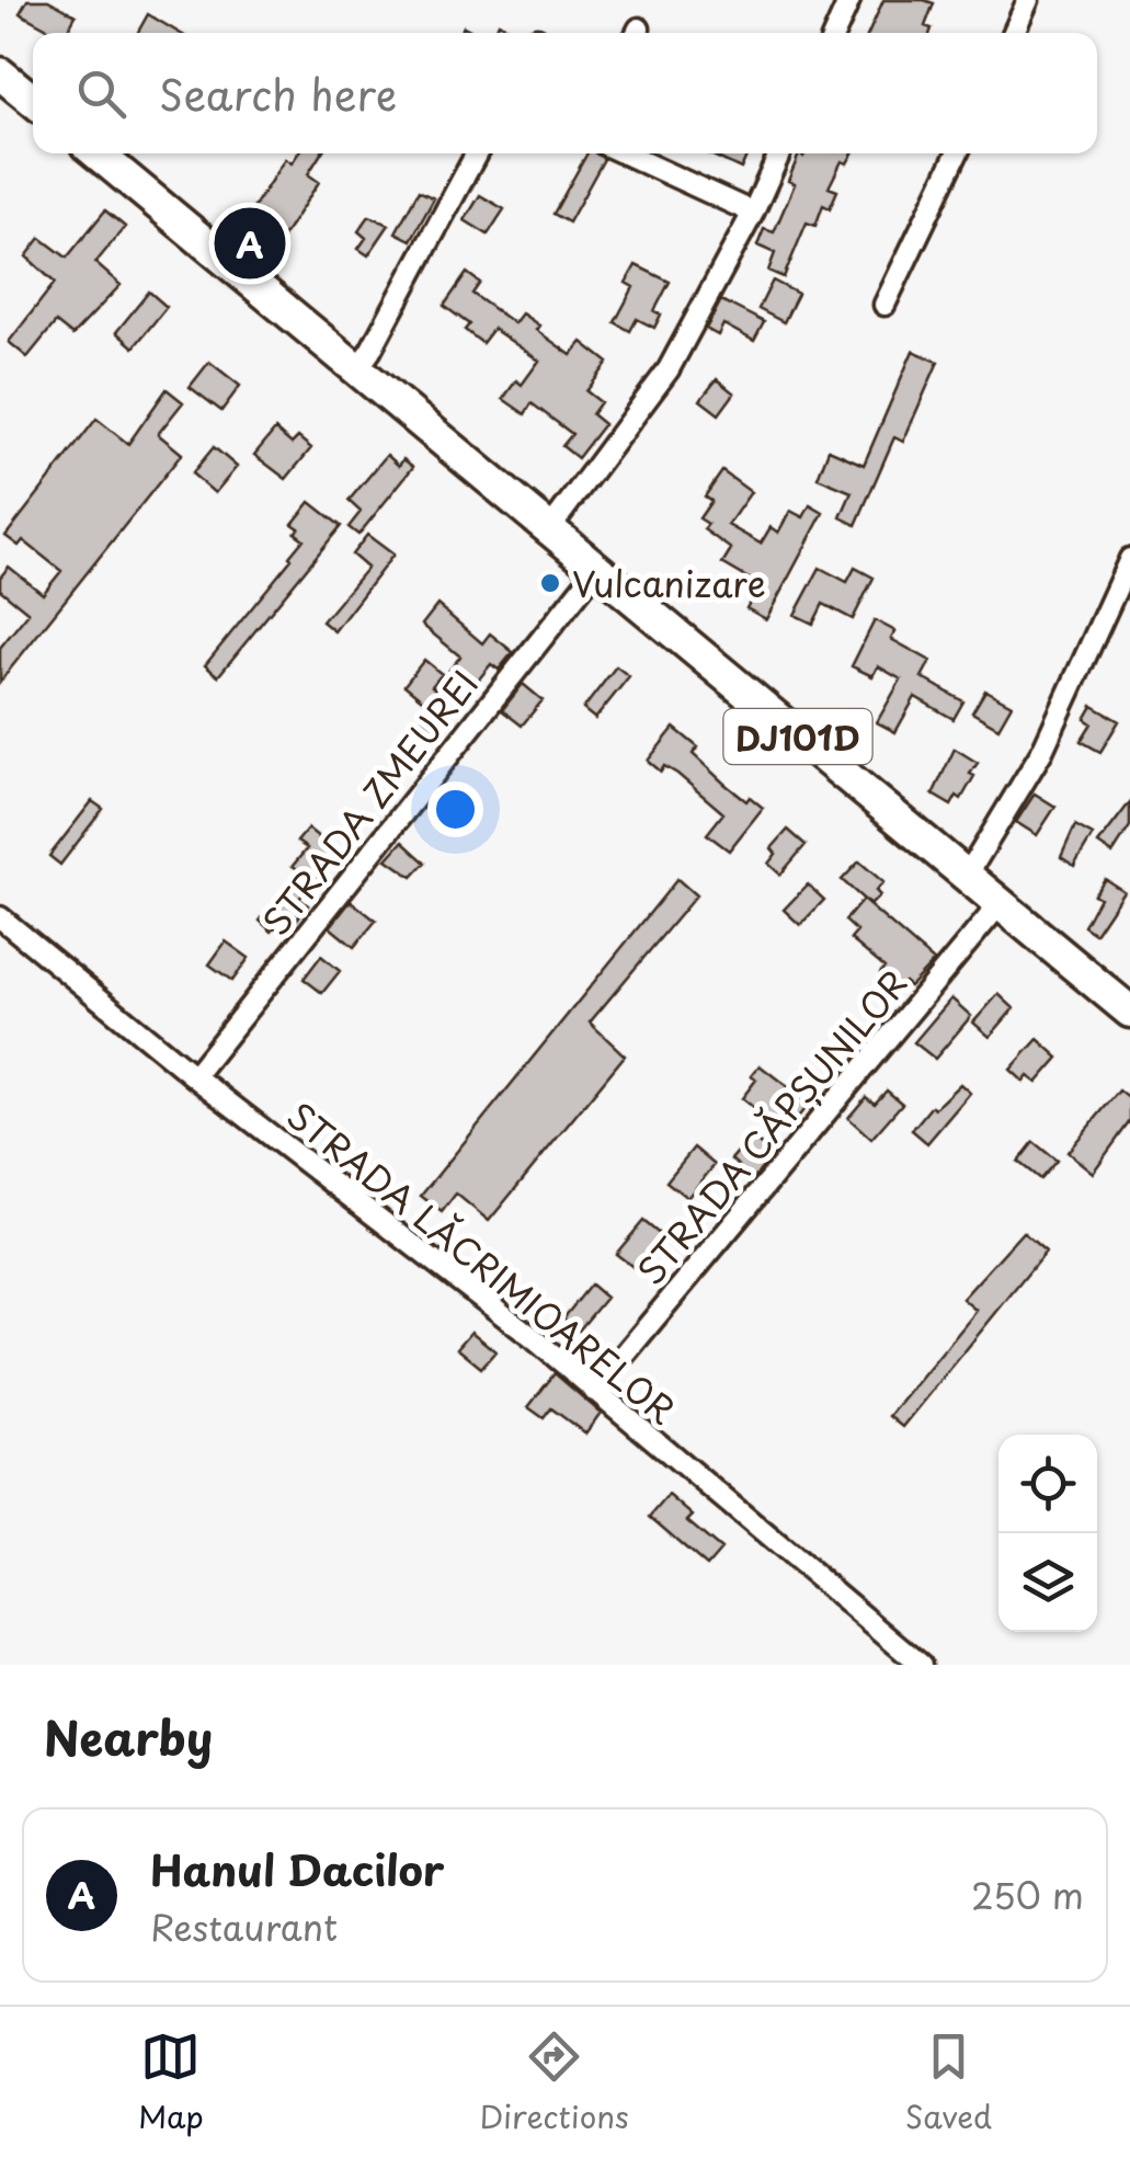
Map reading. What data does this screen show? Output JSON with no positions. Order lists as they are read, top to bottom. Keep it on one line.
{"streets":{"main road":["DJ101D"],"street":["STRADA ZMEUREI","STRADA CĂPȘUNILOR","STRADA LĂCRIMIOARELOR"]},"crossings":[["DJ101D","STRADA ZMEUREI"],["DJ101D","STRADA CĂPȘUNILOR"],["STRADA ZMEUREI","STRADA LĂCRIMIOARELOR"],["STRADA CĂPȘUNILOR","STRADA LĂCRIMIOARELOR"]],"places":["Vulcanizare"],"page":{"search":"Search here","pins":"A","heading":"Nearby","list":[{"mark":"A","name":"Hanul Dacilor","note":"Restaurant","value":"250 m"}],"nav":["Map","Directions","Saved"]}}
